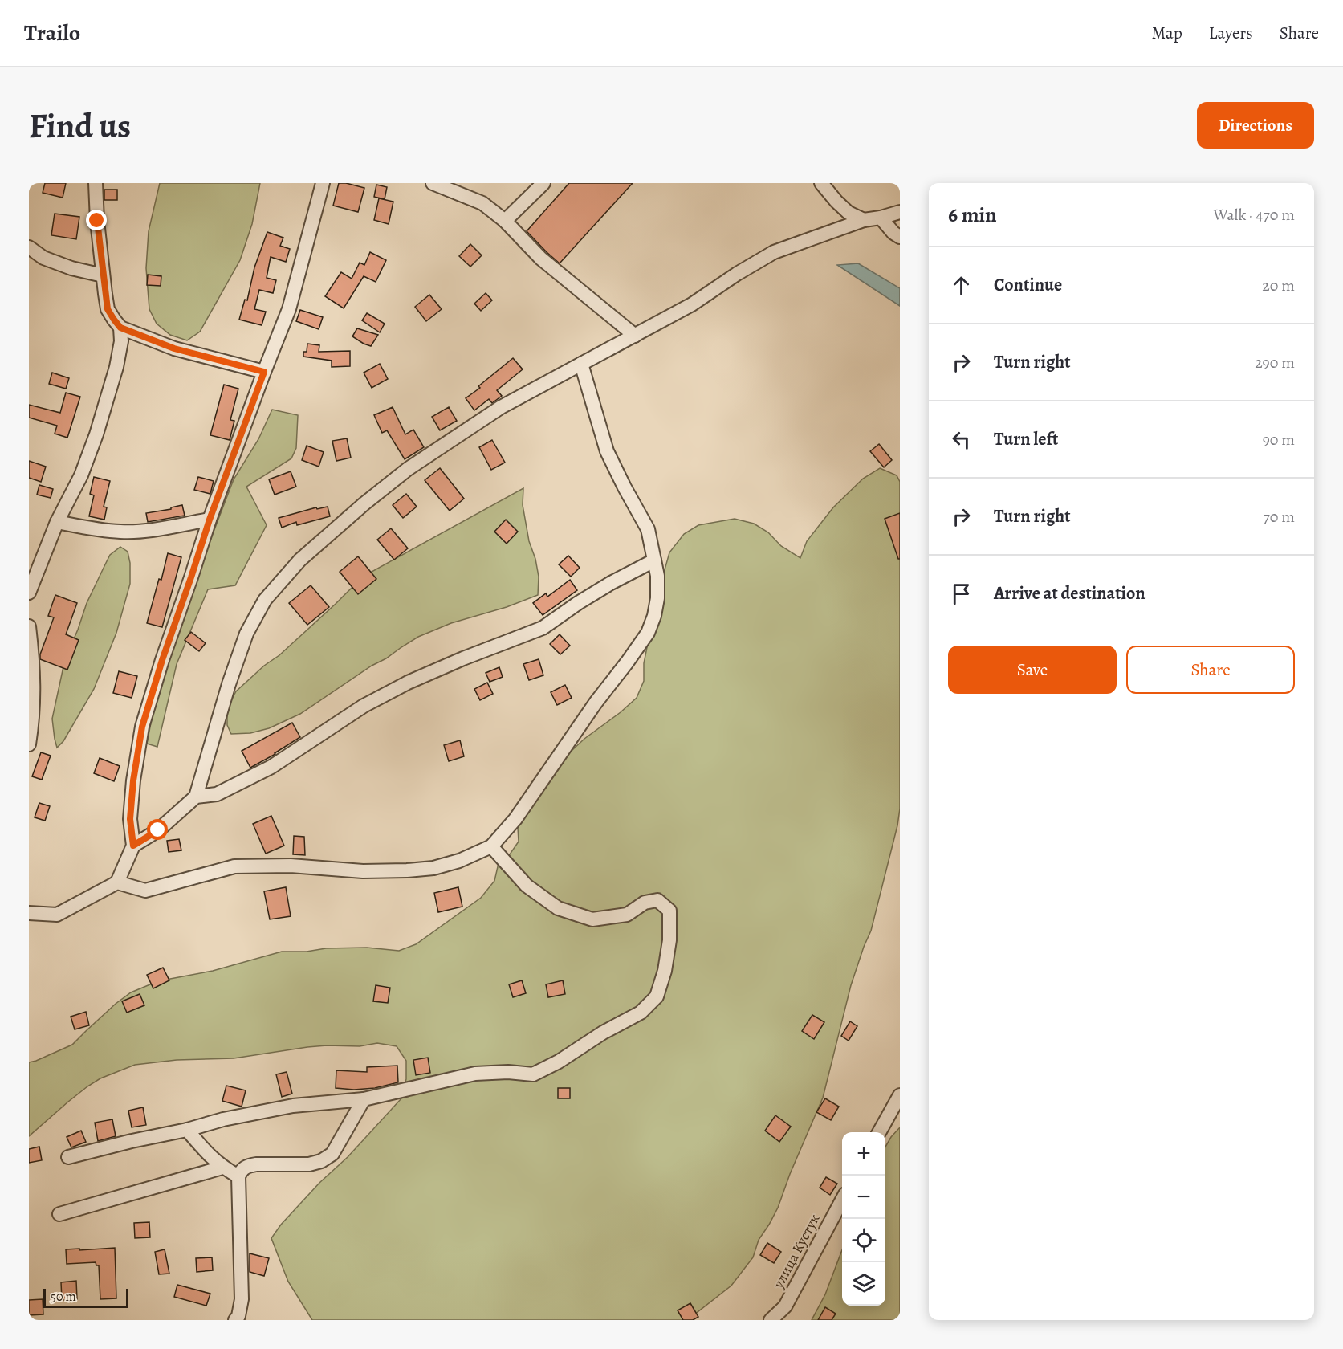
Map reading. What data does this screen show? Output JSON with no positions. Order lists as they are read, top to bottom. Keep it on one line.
{"streets":{"street":["улица Кустук"]},"scale_bar":"50 m","page":{"header":"Trailo","nav":["Map","Layers","Share"],"buttons":["Directions",["Save","Share"]],"title":"Find us","heading":["6 min","Walk · 470 m"],"list":[["Continue","20 m"],["Turn right","290 m"],["Turn left","90 m"],["Turn right","70 m"],"Arrive at destination"],"map_buttons":["+","−"],"scale":"50 m"}}
